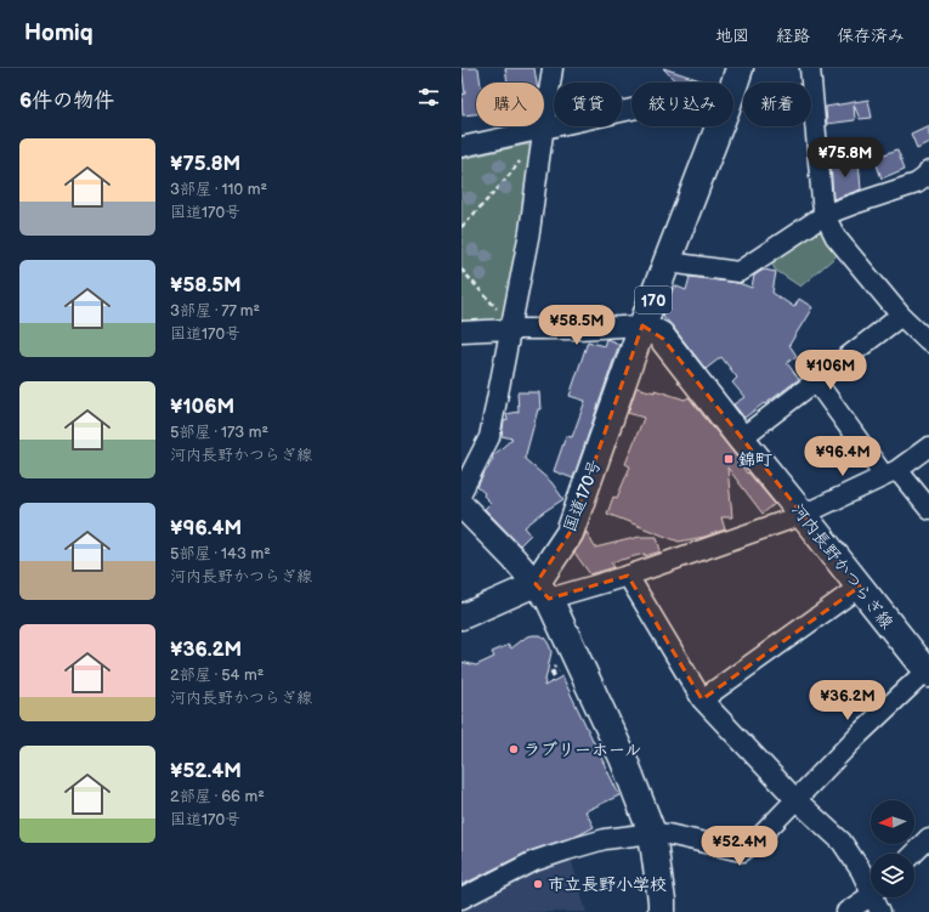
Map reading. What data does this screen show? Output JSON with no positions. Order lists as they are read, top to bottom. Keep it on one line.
{"streets":{"main road":["170","国道170号","河内長野かつらぎ線"]},"crossings":[["国道170号","河内長野かつらぎ線"]],"places":{"transit":["錦町"],"other":["ラブリーホール","市立長野小学校"]},"north":"left","page":{"header":"Homiq","nav":["地図","経路","保存済み"],"heading":"6件の物件","chip":["購入","賃貸","絞り込み","新着"],"list":[{"name":"¥75.8M","note":"3部屋 · 110 m² · 国道170号"},{"name":"¥58.5M","note":"3部屋 · 77 m² · 国道170号"},{"name":"¥106M","note":"5部屋 · 173 m² · 河内長野かつらぎ線"},{"name":"¥96.4M","note":"5部屋 · 143 m² · 河内長野かつらぎ線"},{"name":"¥36.2M","note":"2部屋 · 54 m² · 河内長野かつらぎ線"},{"name":"¥52.4M","note":"2部屋 · 66 m² · 国道170号"}],"price":["¥75.8M","¥58.5M","¥106M","¥96.4M","¥36.2M","¥52.4M"]}}
